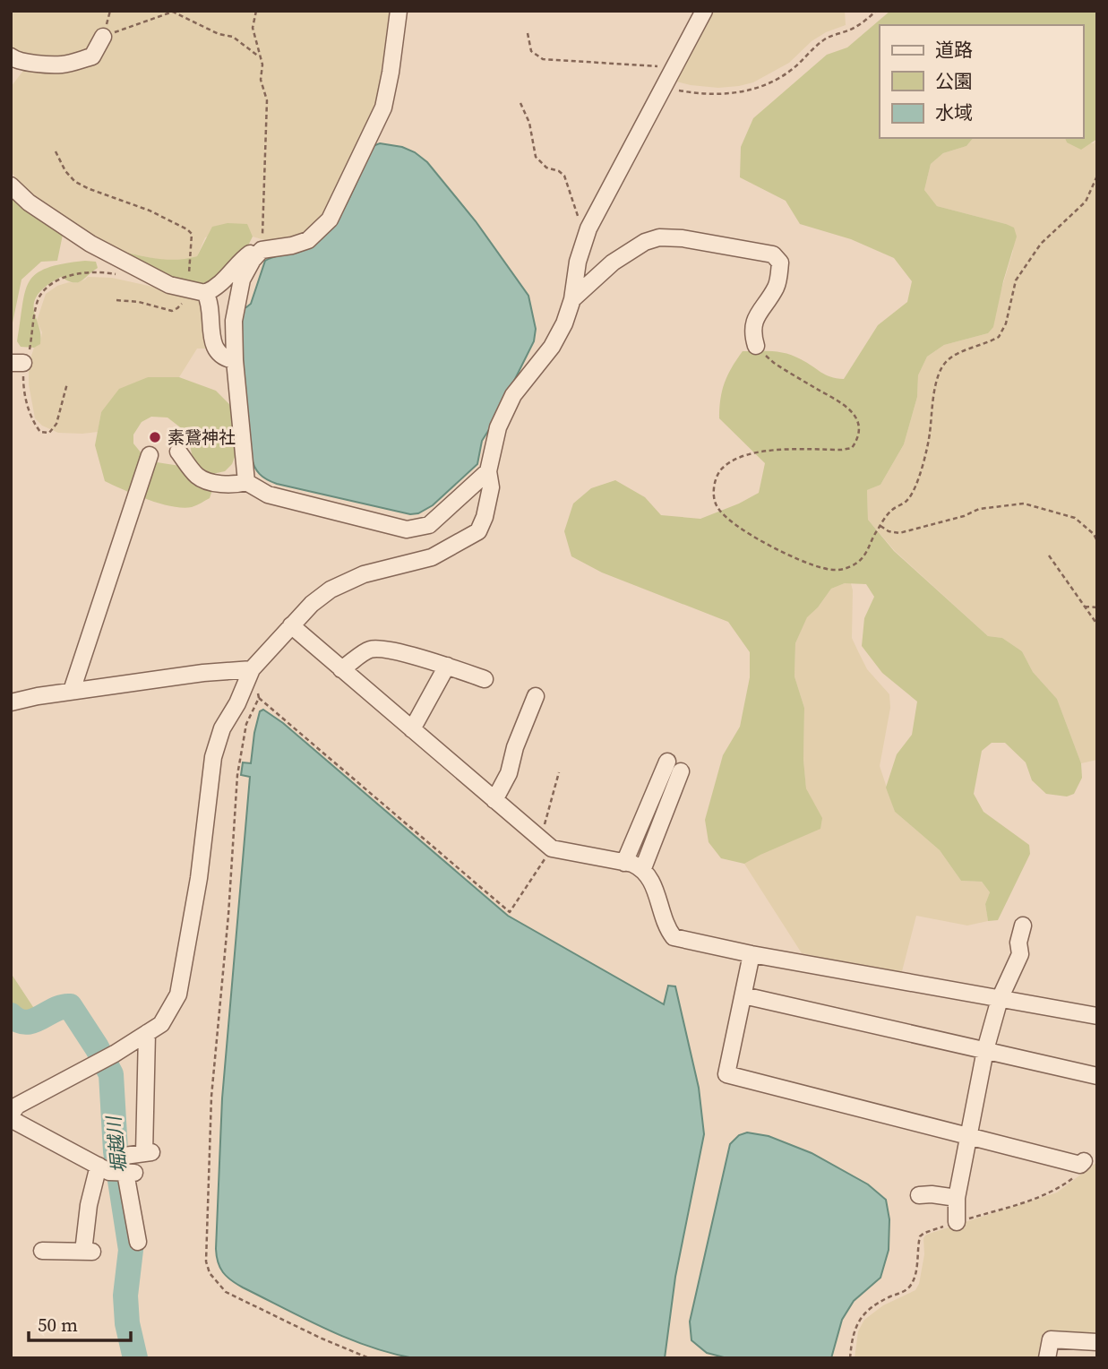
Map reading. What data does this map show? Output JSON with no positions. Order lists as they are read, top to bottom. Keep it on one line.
{"water":["堀越川"],"places":["素鵞神社"],"legend":["道路","公園","水域"],"scale_bar":"50 m"}
